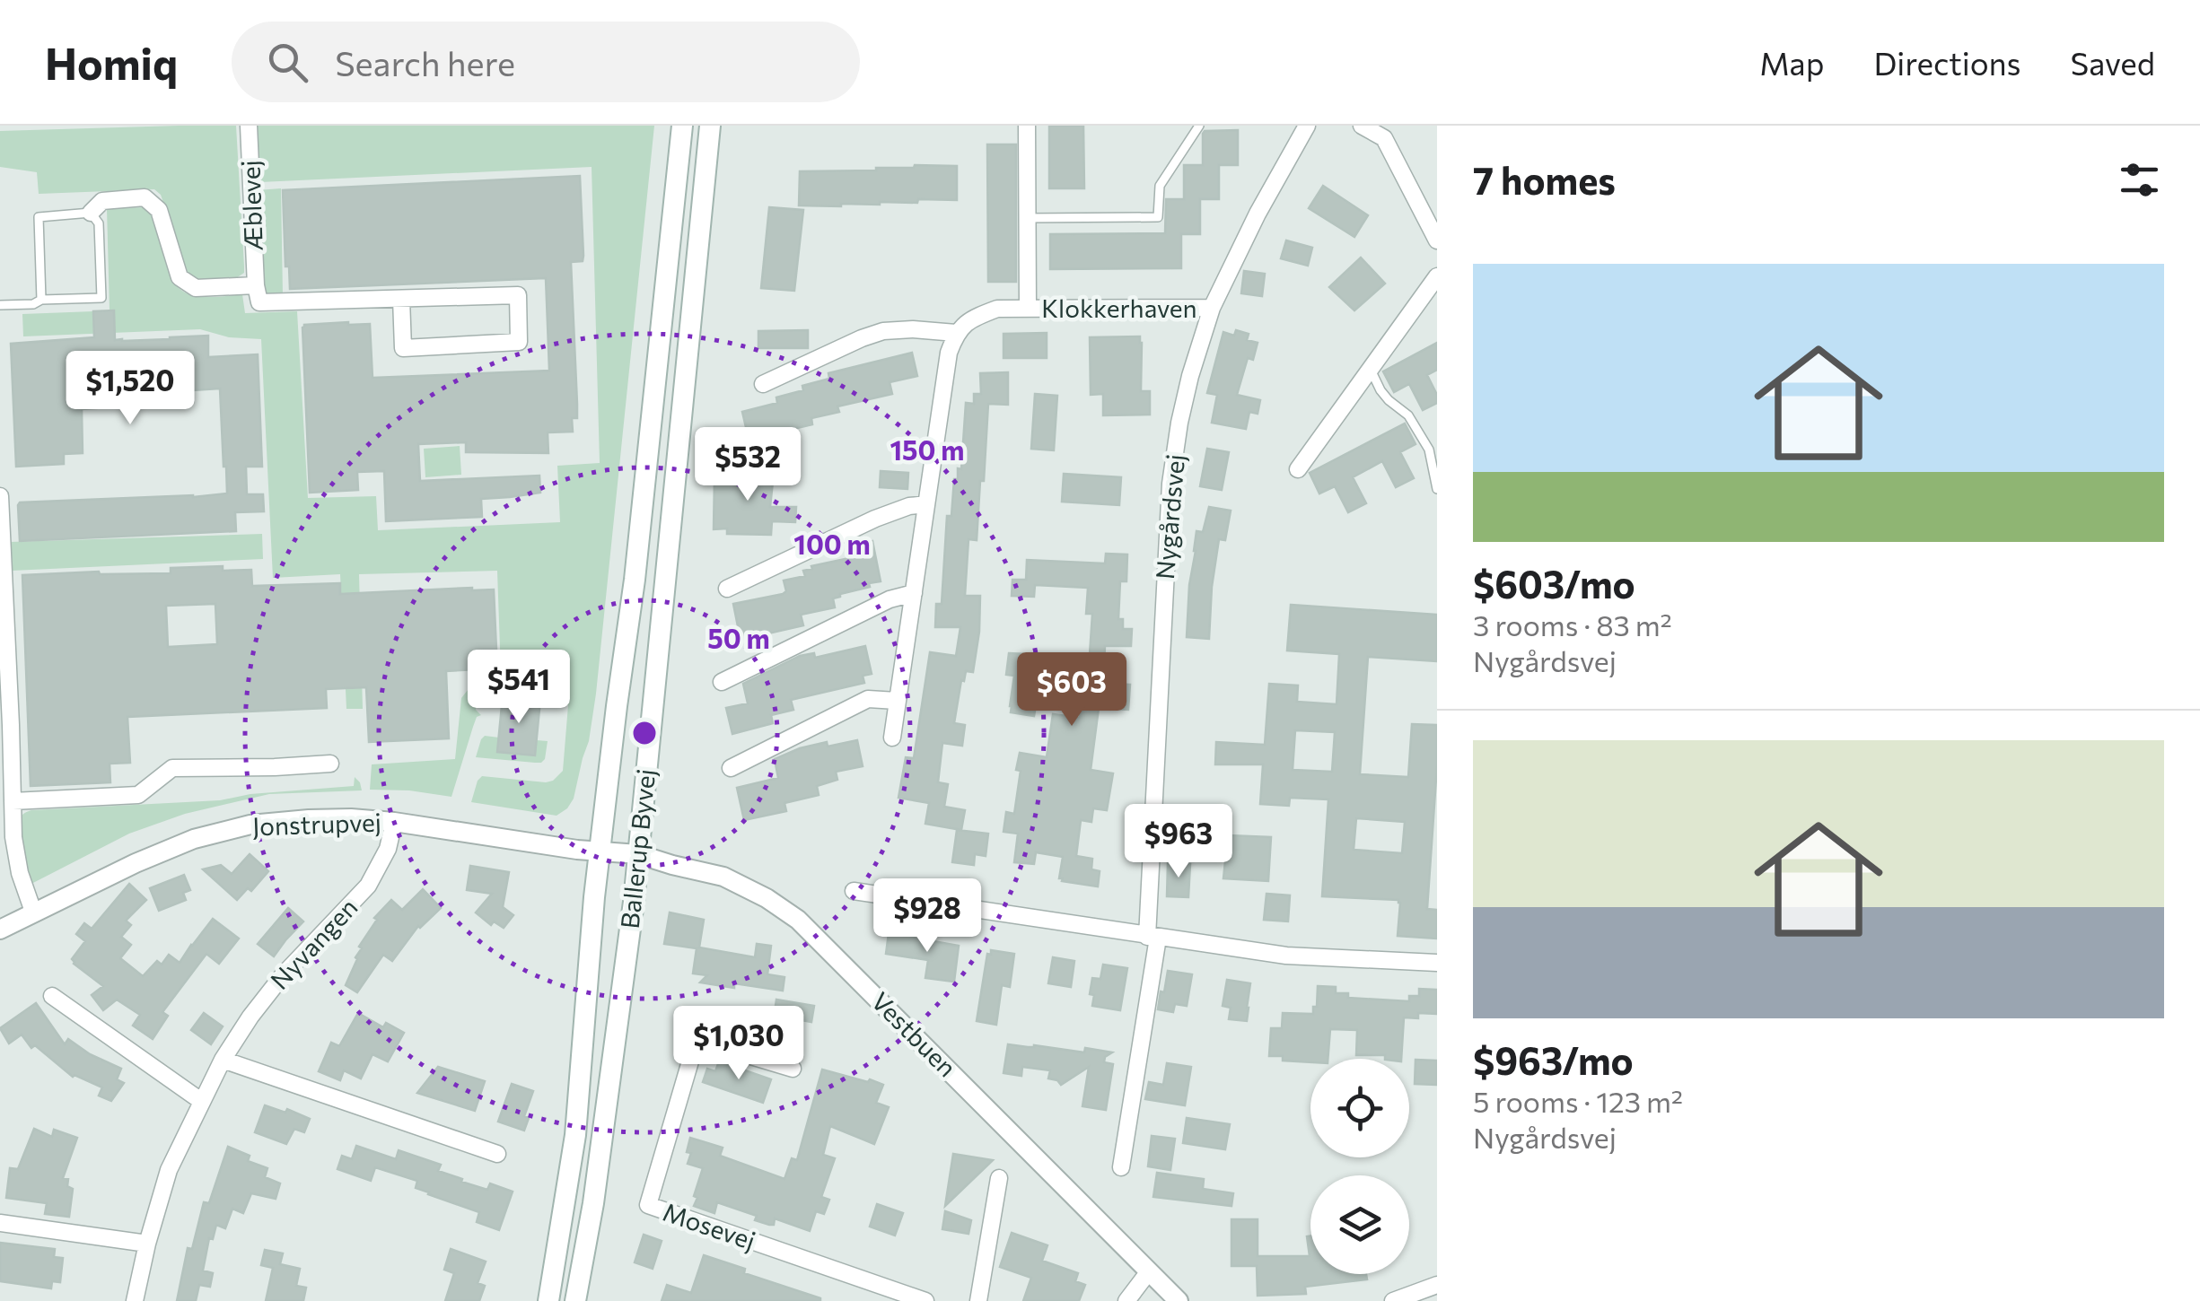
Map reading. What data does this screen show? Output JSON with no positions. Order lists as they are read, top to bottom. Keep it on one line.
{"streets":{"main road":["Ballerup Byvej"],"street":["Æblevej","Klokkerhaven","Nygårdsvej","Jonstrupvej","Nyvangen","Vestbuen","Mosevej"]},"crossings":[["Klokkerhaven","Nygårdsvej"],["Jonstrupvej","Ballerup Byvej"],["Jonstrupvej","Nyvangen"],["Jonstrupvej","Vestbuen"],["Ballerup Byvej","Vestbuen"]],"page":{"header":"Homiq","search":"Search here","nav":["Map","Directions","Saved"],"heading":"7 homes","list":[{"name":"$603/mo","note":"3 rooms · 83 m² · Nygårdsvej"},{"name":"$963/mo","note":"5 rooms · 123 m² · Nygårdsvej"}],"price":["$1,520","$532","$541","$603","$963","$928","$1,030"]},"rings":["150 m","100 m","50 m"]}
